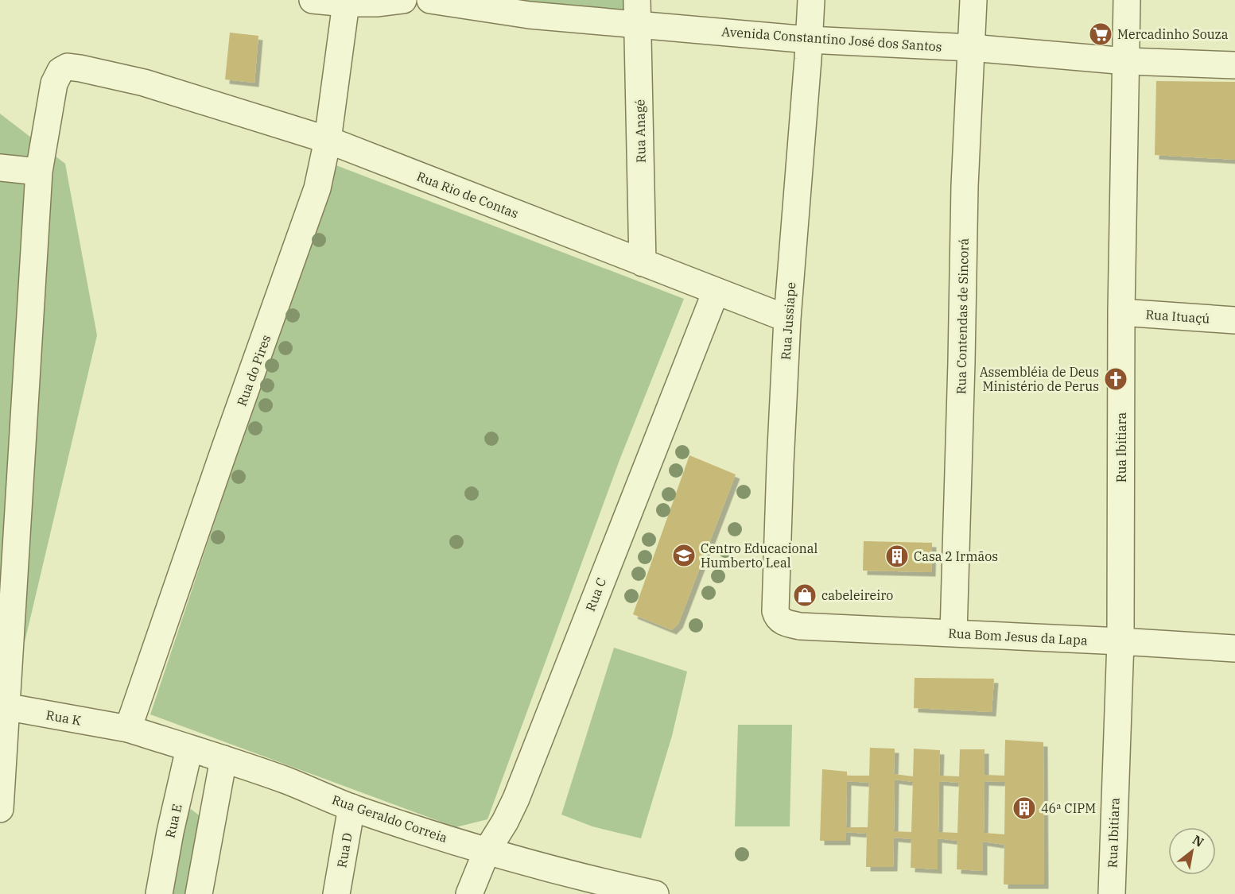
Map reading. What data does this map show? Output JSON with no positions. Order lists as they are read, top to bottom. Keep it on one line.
{"streets":{"street":["Avenida Constantino José dos Santos","Rua Anagé","Rua Rio de Contas","Rua Contendas de Sincorá","Rua Ituaçú","Rua Jussiape","Rua do Pires","Rua Ibitiara","Rua C","Rua Bom Jesus da Lapa","Rua K","Rua Geraldo Correia","Rua E","Rua D"]},"crossings":[["Avenida Constantino José dos Santos","Rua Anagé"],["Avenida Constantino José dos Santos","Rua Contendas de Sincorá"],["Avenida Constantino José dos Santos","Rua Jussiape"],["Avenida Constantino José dos Santos","Rua Ibitiara"],["Rua Anagé","Rua Rio de Contas"],["Rua Rio de Contas","Rua Jussiape"],["Rua Rio de Contas","Rua do Pires"],["Rua Rio de Contas","Rua C"],["Rua Contendas de Sincorá","Rua Bom Jesus da Lapa"],["Rua Ituaçú","Rua Ibitiara"],["Rua Jussiape","Rua Bom Jesus da Lapa"],["Rua do Pires","Rua K"],["Rua do Pires","Rua Geraldo Correia"],["Rua Ibitiara","Rua Bom Jesus da Lapa"],["Rua C","Rua Geraldo Correia"],["Rua K","Rua Geraldo Correia"],["Rua Geraldo Correia","Rua E"],["Rua Geraldo Correia","Rua D"]],"places":{"supermarket":["Mercadinho Souza"],"church":["Assembléia de Deus Ministério de Perus"],"school or university":["Centro Educacional Humberto Leal"],"building":["Casa 2 Irmãos","46ª CIPM"],"shop":["cabeleireiro"]},"north":"top right"}
